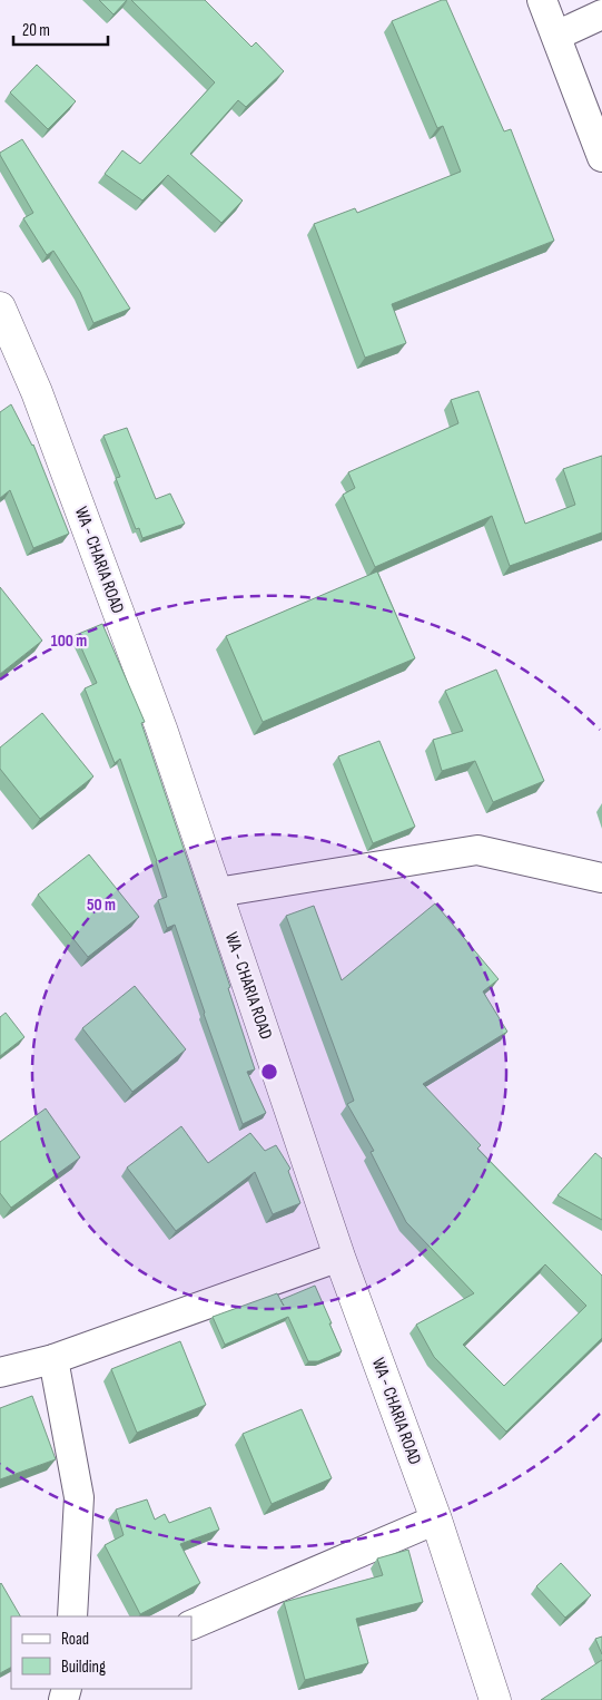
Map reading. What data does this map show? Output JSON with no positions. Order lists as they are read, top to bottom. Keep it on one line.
{"streets":{"street":["WA - CHARIA ROAD"]},"legend":["Road","Building"],"scale_bar":"20 m","rings":["100 m","50 m"]}
